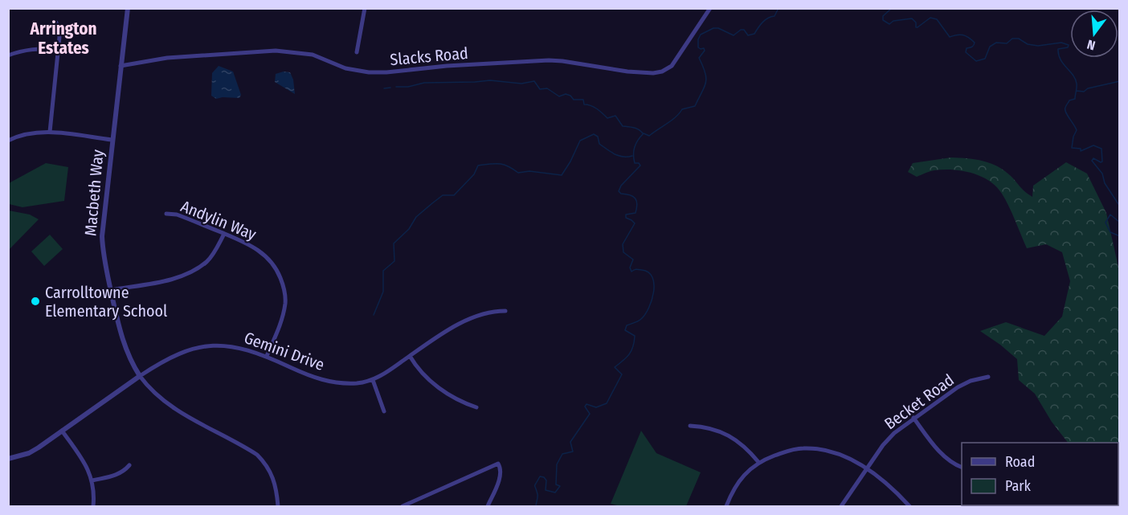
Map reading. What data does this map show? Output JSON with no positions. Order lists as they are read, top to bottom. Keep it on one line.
{"streets":{"street":["Slacks Road","Macbeth Way","Andylin Way","Gemini Drive","Becket Road"]},"crossings":[["Slacks Road","Macbeth Way"],["Macbeth Way","Gemini Drive"],["Andylin Way","Gemini Drive"]],"districts":["Arrington Estates"],"places":["Carrolltowne Elementary School"],"legend":["Road","Park"],"north":"bottom"}
